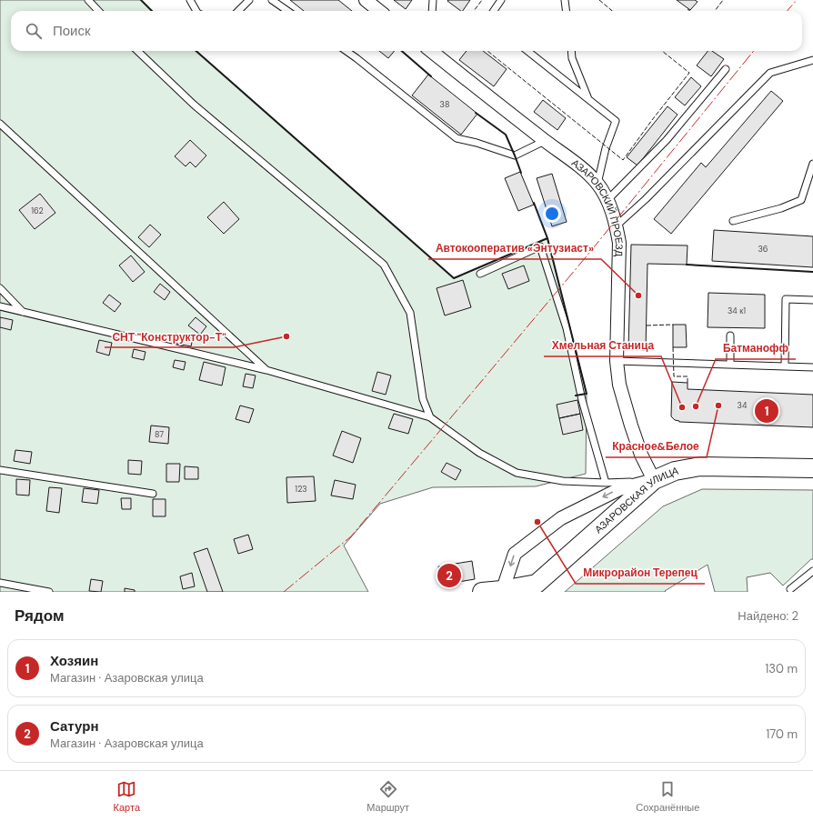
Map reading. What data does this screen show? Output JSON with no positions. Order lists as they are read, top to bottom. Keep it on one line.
{"streets":{"street":["АЗАРОВСКИЙ ПРОЕЗД","АЗАРОВСКАЯ УЛИЦА"]},"crossings":[["АЗАРОВСКИЙ ПРОЕЗД","АЗАРОВСКАЯ УЛИЦА"]],"places":["Автокооператив «Энтузиаст»","СНТ \"Конструктор-Т\"","Красное&Белое","Батманофф","Хмельная Станица","Микрорайон Терепец"],"house_numbers":["38","162","36","34 к1","34","87","123"],"page":{"search":"Поиск","pins":["1","2"],"heading":["Рядом","Найдено: 2"],"list":[{"mark":"1","name":"Хозяин","note":"Магазин · Азаровская улица","value":"130 m"},{"mark":"2","name":"Сатурн","note":"Магазин · Азаровская улица","value":"170 m"}],"nav":["Карта","Маршрут","Сохранённые"]}}
